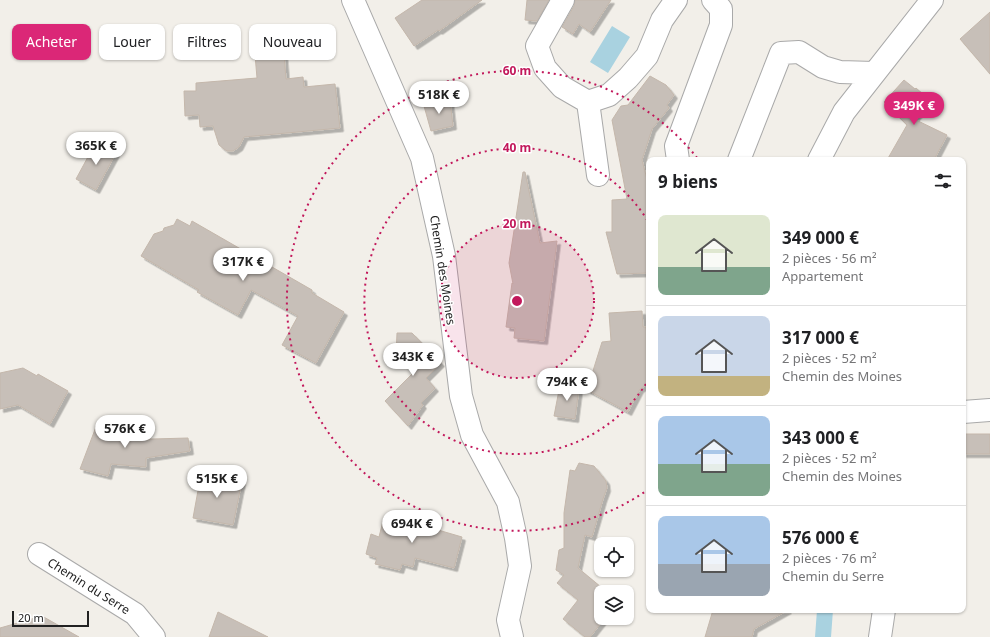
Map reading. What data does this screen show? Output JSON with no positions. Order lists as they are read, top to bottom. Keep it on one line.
{"streets":{"street":["Chemin des Moines","Chemin du Serre"]},"scale_bar":"20 m","page":{"chip":["Acheter","Louer","Filtres","Nouveau"],"price":["518K €","349K €","365K €","317K €","343K €","794K €","576K €","515K €","694K €"],"heading":"9 biens","list":[{"name":"349 000 €","note":"2 pièces · 56 m² · Appartement"},{"name":"317 000 €","note":"2 pièces · 52 m² · Chemin des Moines"},{"name":"343 000 €","note":"2 pièces · 52 m² · Chemin des Moines"},{"name":"576 000 €","note":"2 pièces · 76 m² · Chemin du Serre"}],"scale":"20 m"},"rings":["60 m","40 m","20 m"]}
